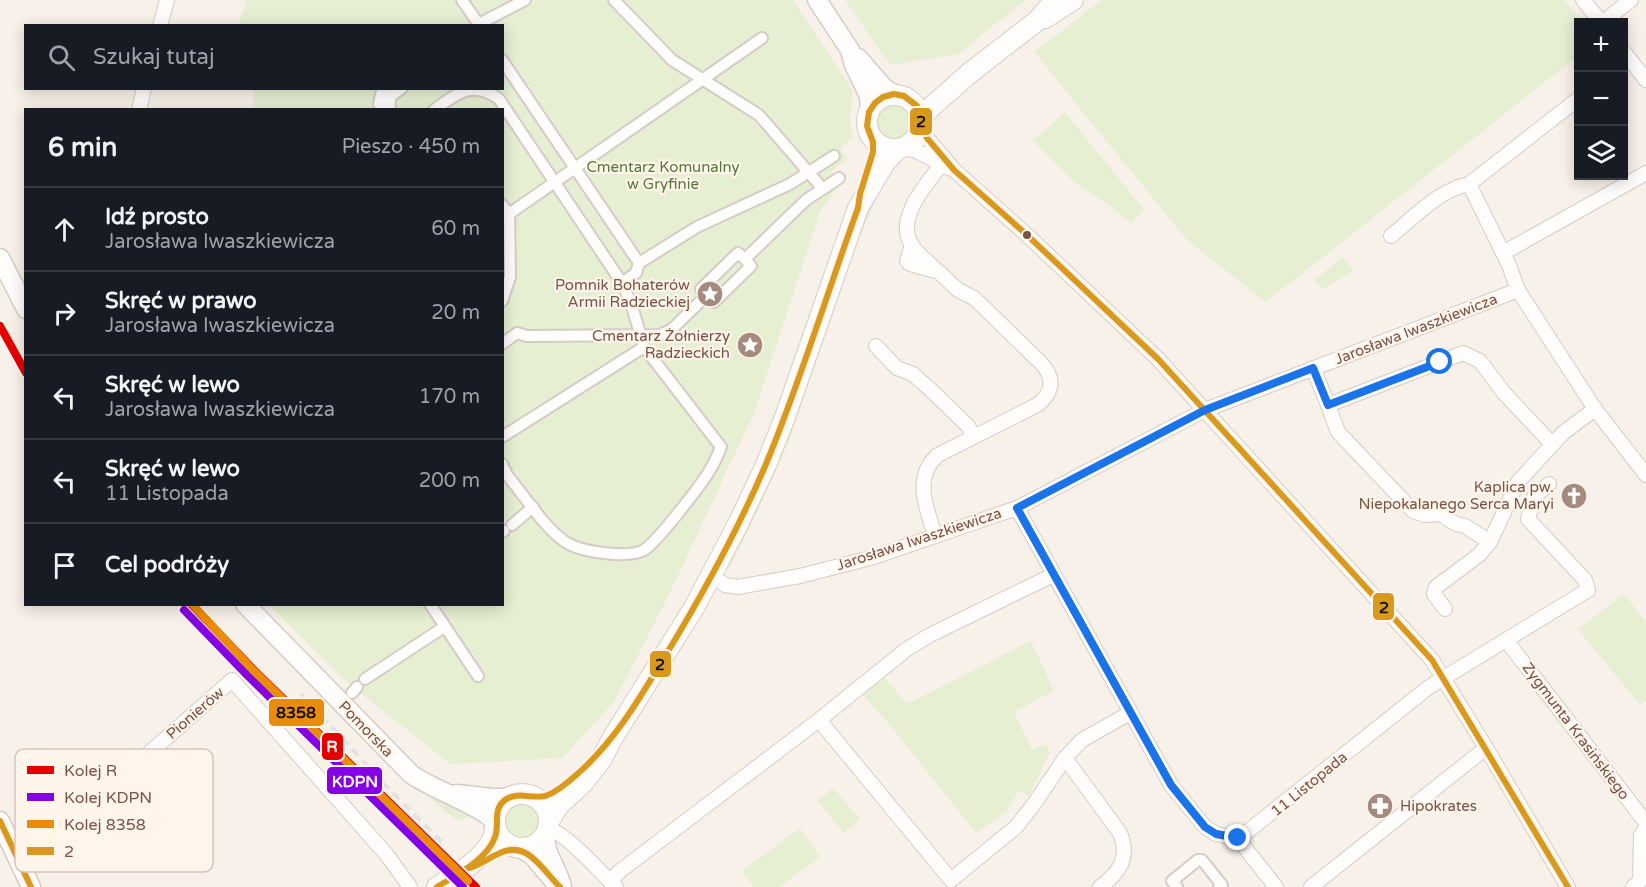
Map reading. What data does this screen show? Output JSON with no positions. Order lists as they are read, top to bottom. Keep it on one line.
{"streets":{"street":["Jarosława Iwaszkiewicza","Pionierów","Pomorska","Zygmunta Krasińskiego","11 Listopada"]},"parks":["Cmentarz Komunalny w Gryfinie"],"places":{"place":["Pomnik Bohaterów Armii Radzieckiej","Cmentarz Żołnierzy Radzieckich"],"church":["Kaplica pw. Niepokalanego Serca Maryi"],"pharmacy":["Hipokrates"]},"lines":["transit line 2","rail line R","rail line 8358","rail line KDPN"],"legend":["Kolej R","Kolej KDPN","Kolej 8358","2"],"page":{"map_buttons":["+","−"],"search":"Szukaj tutaj","heading":["6 min","Pieszo · 450 m"],"list":[["Idź prosto","Jarosława Iwaszkiewicza","60 m"],["Skręć w prawo","Jarosława Iwaszkiewicza","20 m"],["Skręć w lewo","Jarosława Iwaszkiewicza","170 m"],["Skręć w lewo","11 Listopada","200 m"],"Cel podróży"]}}
